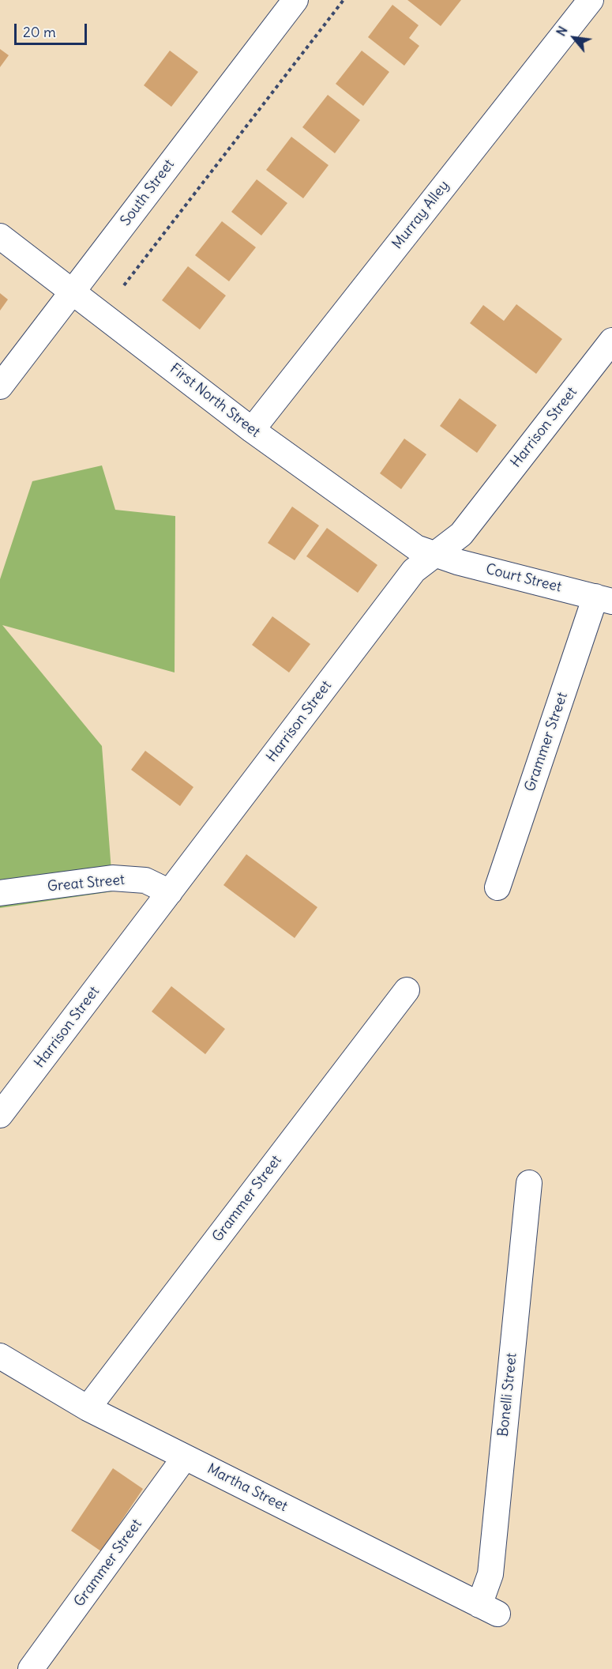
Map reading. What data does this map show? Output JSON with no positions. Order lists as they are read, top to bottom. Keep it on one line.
{"streets":{"street":["South Street","Murray Alley","First North Street","Harrison Street","Court Street","Grammer Street","Great Street","Bonelli Street","Martha Street"]},"crossings":[["South Street","First North Street"],["Murray Alley","First North Street"],["First North Street","Harrison Street"],["First North Street","Court Street"],["Harrison Street","Court Street"],["Harrison Street","Great Street"],["Court Street","Grammer Street"],["Grammer Street","Martha Street"],["Bonelli Street","Martha Street"]],"scale_bar":"20 m","north":"top left"}
